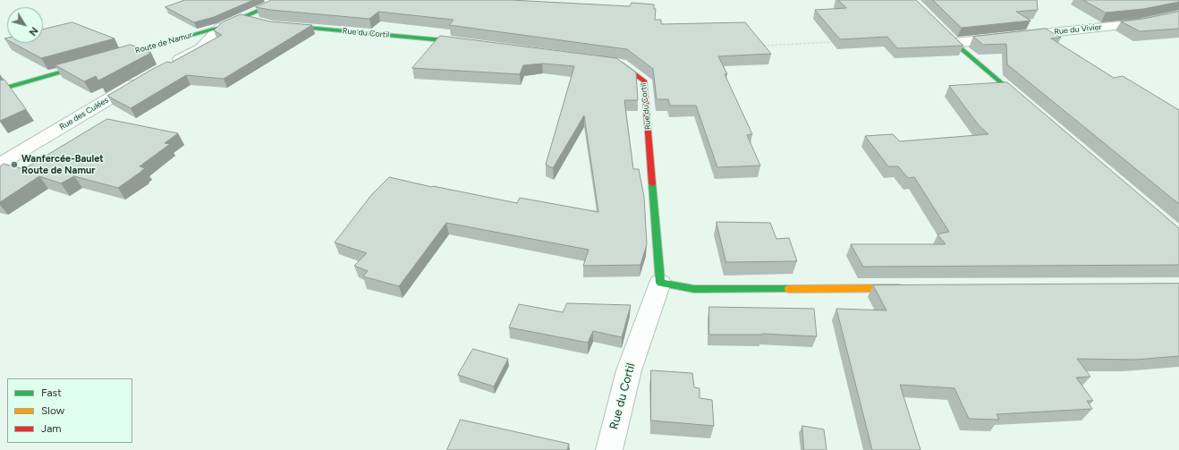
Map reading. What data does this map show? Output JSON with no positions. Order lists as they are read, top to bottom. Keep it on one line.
{"streets":{"street":["Rue du Vivier","Rue du Cortil","Route de Namur","Rue des Culées"]},"places":["Wanfercée-Baulet Route de Namur"],"legend":["Fast","Slow","Jam"],"north":"bottom right"}
